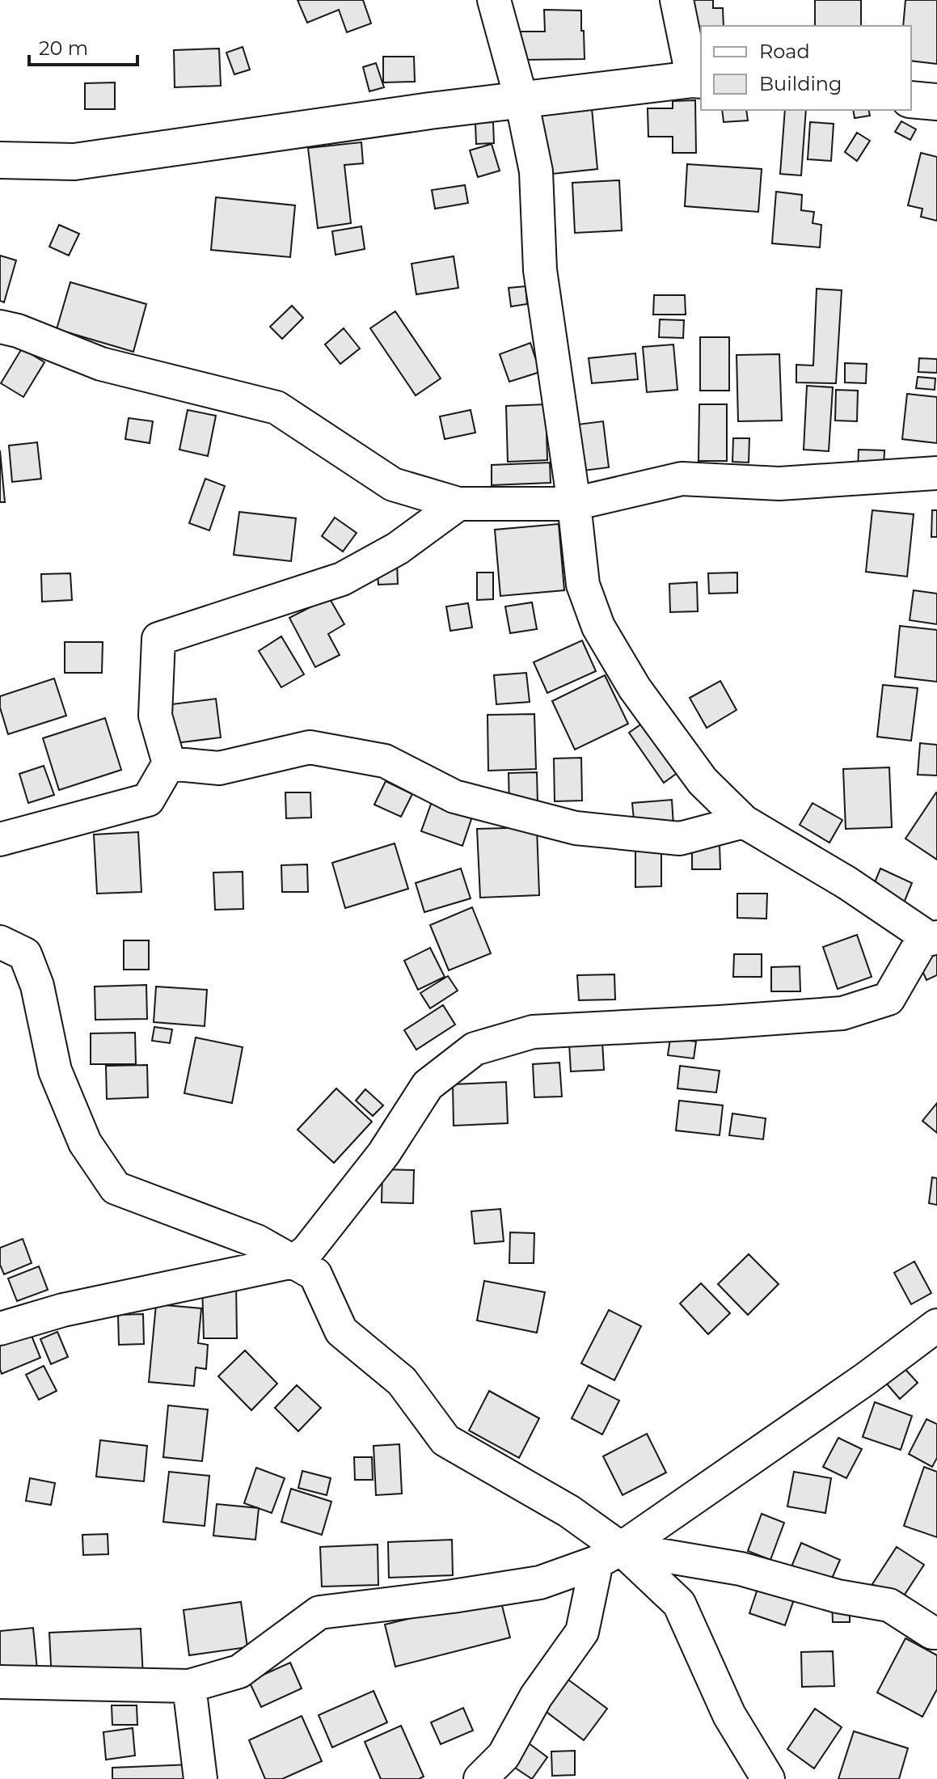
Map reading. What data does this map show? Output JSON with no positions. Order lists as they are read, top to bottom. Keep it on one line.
{"legend":["Road","Building"],"scale_bar":"20 m"}
